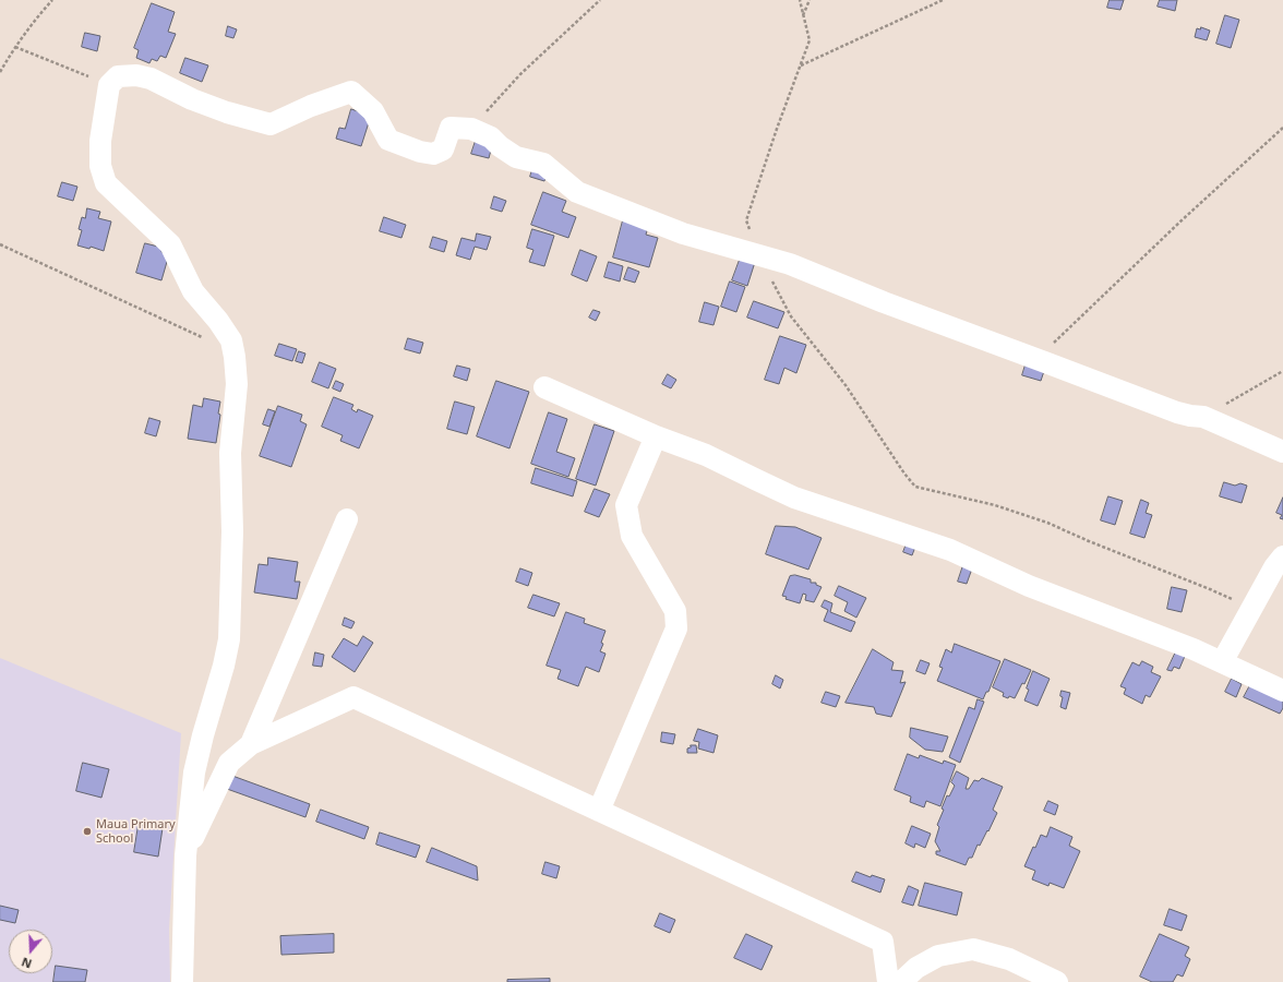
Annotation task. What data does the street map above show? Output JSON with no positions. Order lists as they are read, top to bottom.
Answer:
{
  "places": ["Maua Primary School"],
  "north": "bottom"
}
